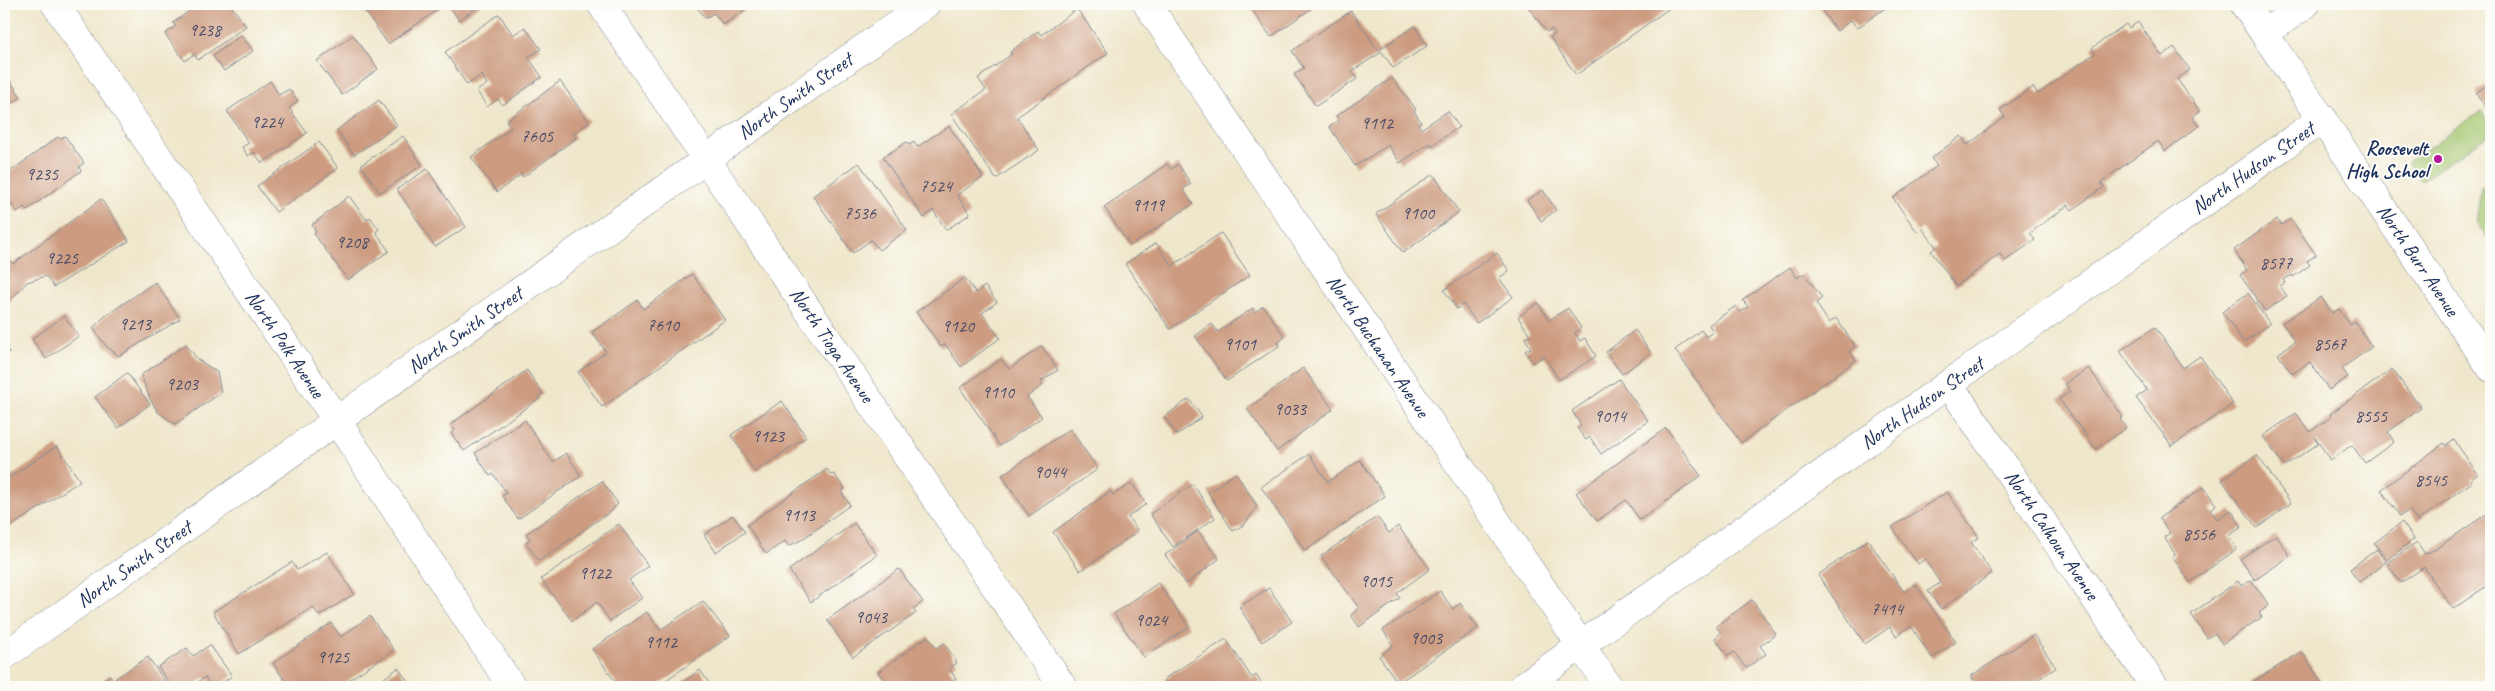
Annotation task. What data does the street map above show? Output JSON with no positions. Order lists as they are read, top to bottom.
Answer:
{
  "streets": {
    "street": [
      "North Smith Street",
      "North Hudson Street",
      "North Burr Avenue",
      "North Polk Avenue",
      "North Tioga Avenue",
      "North Buchanan Avenue",
      "North Calhoun Avenue"
    ]
  },
  "crossings": [
    ["North Smith Street", "North Polk Avenue"],
    ["North Smith Street", "North Tioga Avenue"],
    ["North Hudson Street", "North Burr Avenue"],
    ["North Hudson Street", "North Buchanan Avenue"],
    ["North Hudson Street", "North Calhoun Avenue"]
  ],
  "places": ["Roosevelt High School"],
  "house_numbers": [
    "9238",
    "9224",
    "9112",
    "7605",
    "9235",
    "7524",
    "9119",
    "7536",
    "9100",
    "9208",
    "9225",
    "8577",
    "9213",
    "7610",
    "9120",
    "9101",
    "8567",
    "9203",
    "9110",
    "9033",
    "9014",
    "8555",
    "9123",
    "9044",
    "8545",
    "9113",
    "8556",
    "9122",
    "9015",
    "7414",
    "9043",
    "9024",
    "9003",
    "9112",
    "9125"
  ]
}
